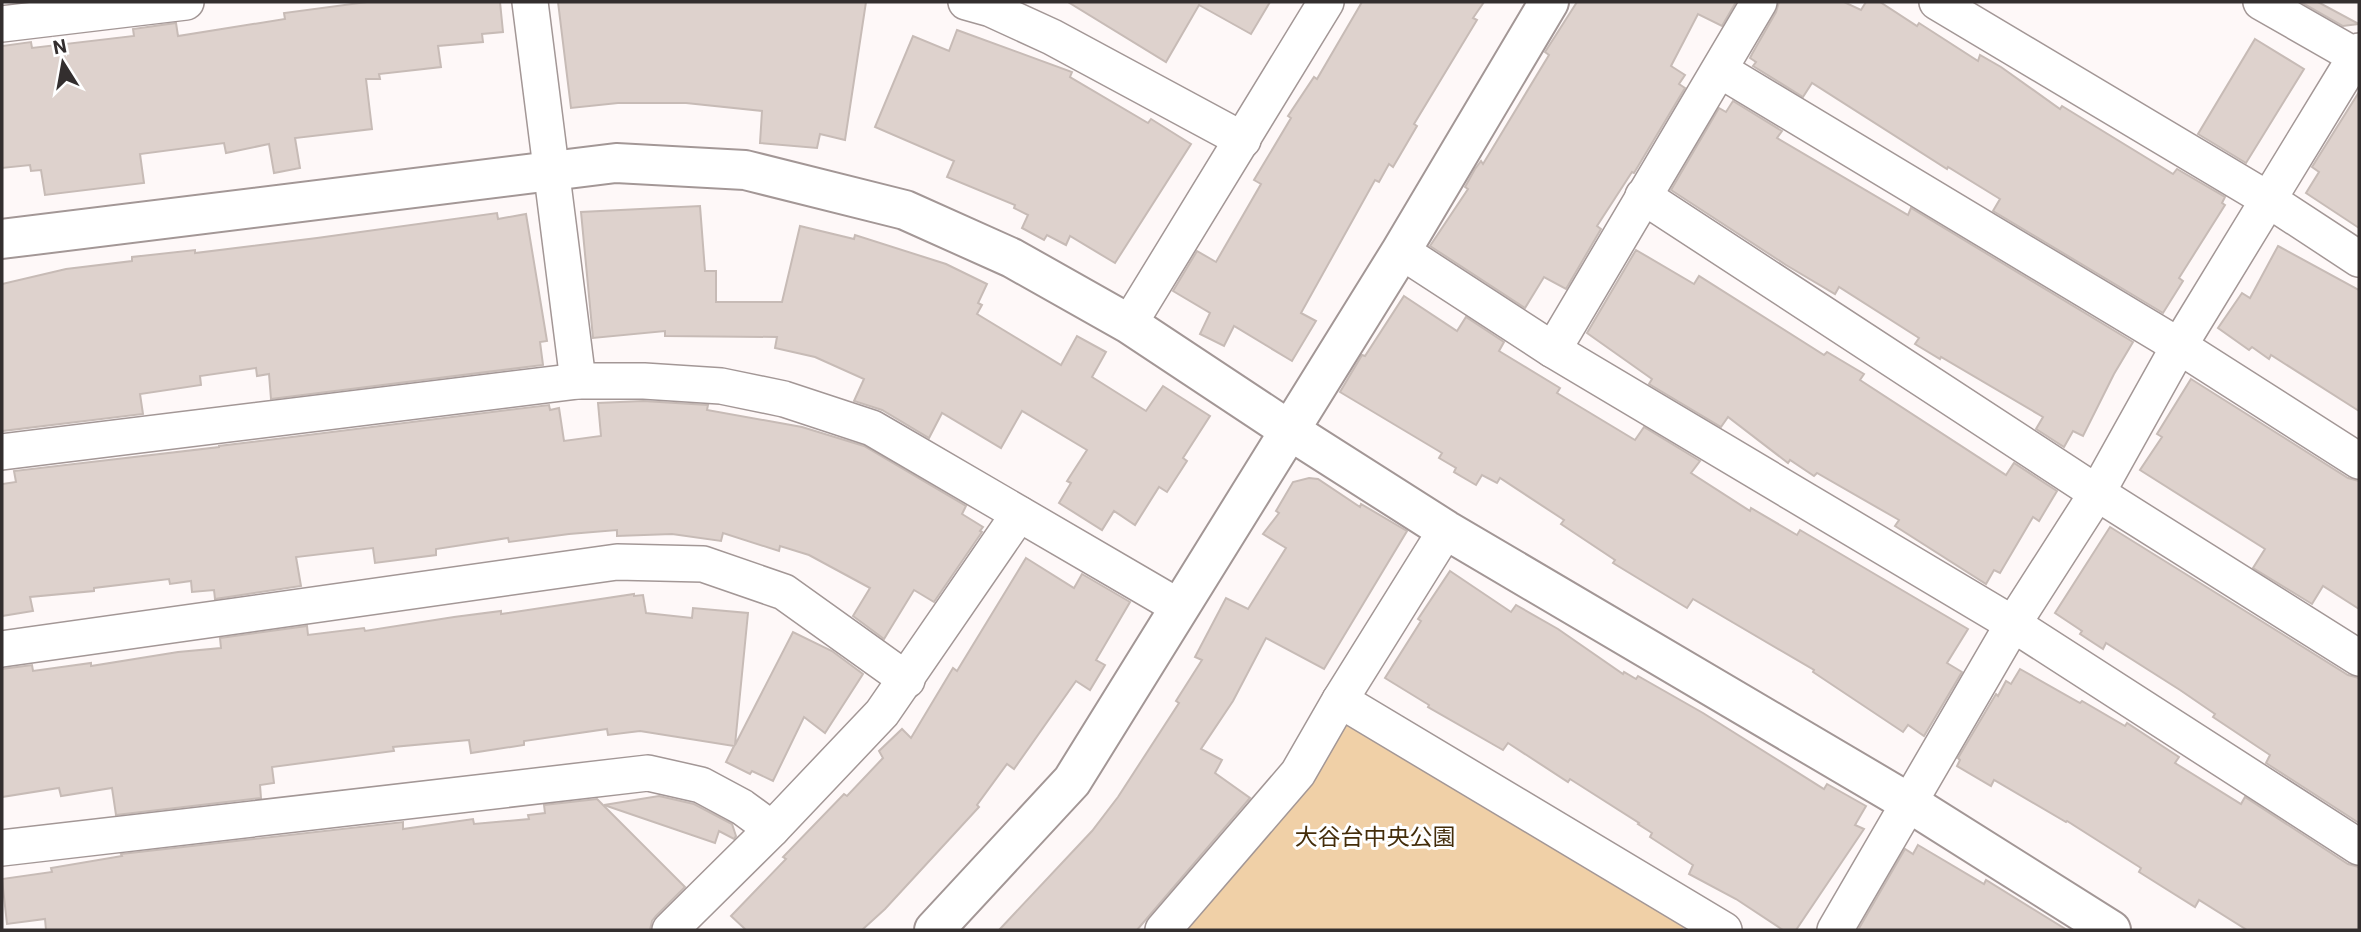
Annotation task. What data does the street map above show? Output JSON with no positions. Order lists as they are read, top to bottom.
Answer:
{
  "parks": ["大谷台中央公園"],
  "north": "top"
}
